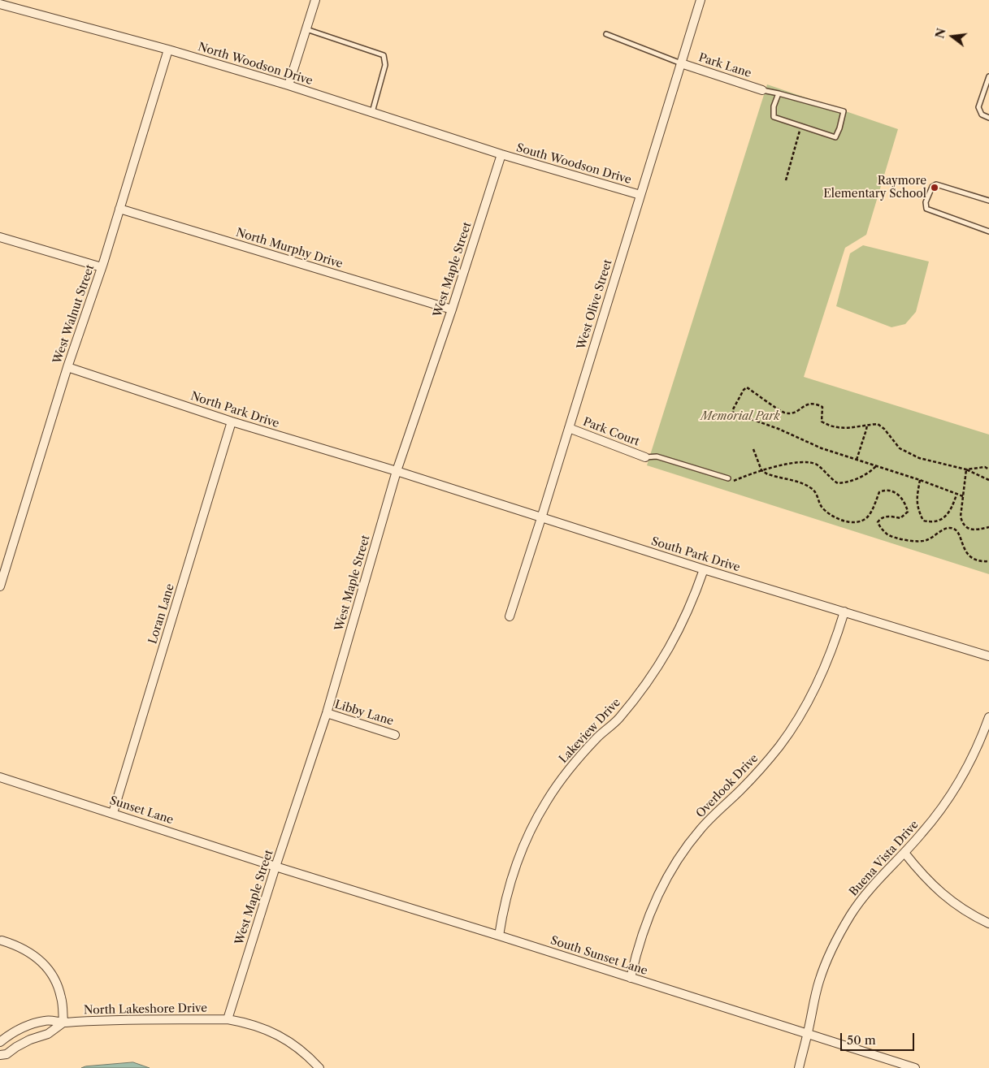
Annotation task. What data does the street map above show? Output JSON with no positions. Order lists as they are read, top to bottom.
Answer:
{
  "streets": {
    "street": [
      "North Woodson Drive",
      "Park Lane",
      "South Woodson Drive",
      "North Murphy Drive",
      "West Maple Street",
      "West Olive Street",
      "West Walnut Street",
      "North Park Drive",
      "Park Court",
      "South Park Drive",
      "Loran Lane",
      "Libby Lane",
      "Lakeview Drive",
      "Overlook Drive",
      "Sunset Lane",
      "Buena Vista Drive",
      "South Sunset Lane",
      "North Lakeshore Drive"
    ]
  },
  "crossings": [
    ["North Woodson Drive", "South Woodson Drive"],
    ["North Woodson Drive", "West Maple Street"],
    ["North Woodson Drive", "West Walnut Street"],
    ["Park Lane", "West Olive Street"],
    ["South Woodson Drive", "West Maple Street"],
    ["South Woodson Drive", "West Olive Street"],
    ["North Murphy Drive", "West Maple Street"],
    ["North Murphy Drive", "West Walnut Street"],
    ["West Maple Street", "North Park Drive"],
    ["West Maple Street", "South Park Drive"],
    ["West Maple Street", "Libby Lane"],
    ["West Maple Street", "Sunset Lane"],
    ["West Maple Street", "South Sunset Lane"],
    ["West Maple Street", "North Lakeshore Drive"],
    ["West Olive Street", "Park Court"],
    ["West Olive Street", "South Park Drive"],
    ["West Walnut Street", "North Park Drive"],
    ["North Park Drive", "South Park Drive"],
    ["North Park Drive", "Loran Lane"],
    ["South Park Drive", "Lakeview Drive"],
    ["South Park Drive", "Overlook Drive"],
    ["Loran Lane", "Sunset Lane"],
    ["Lakeview Drive", "South Sunset Lane"],
    ["Overlook Drive", "South Sunset Lane"],
    ["Sunset Lane", "South Sunset Lane"],
    ["Buena Vista Drive", "South Sunset Lane"]
  ],
  "parks": ["Memorial Park"],
  "places": ["Raymore Elementary School"],
  "scale_bar": "50 m",
  "north": "left"
}
